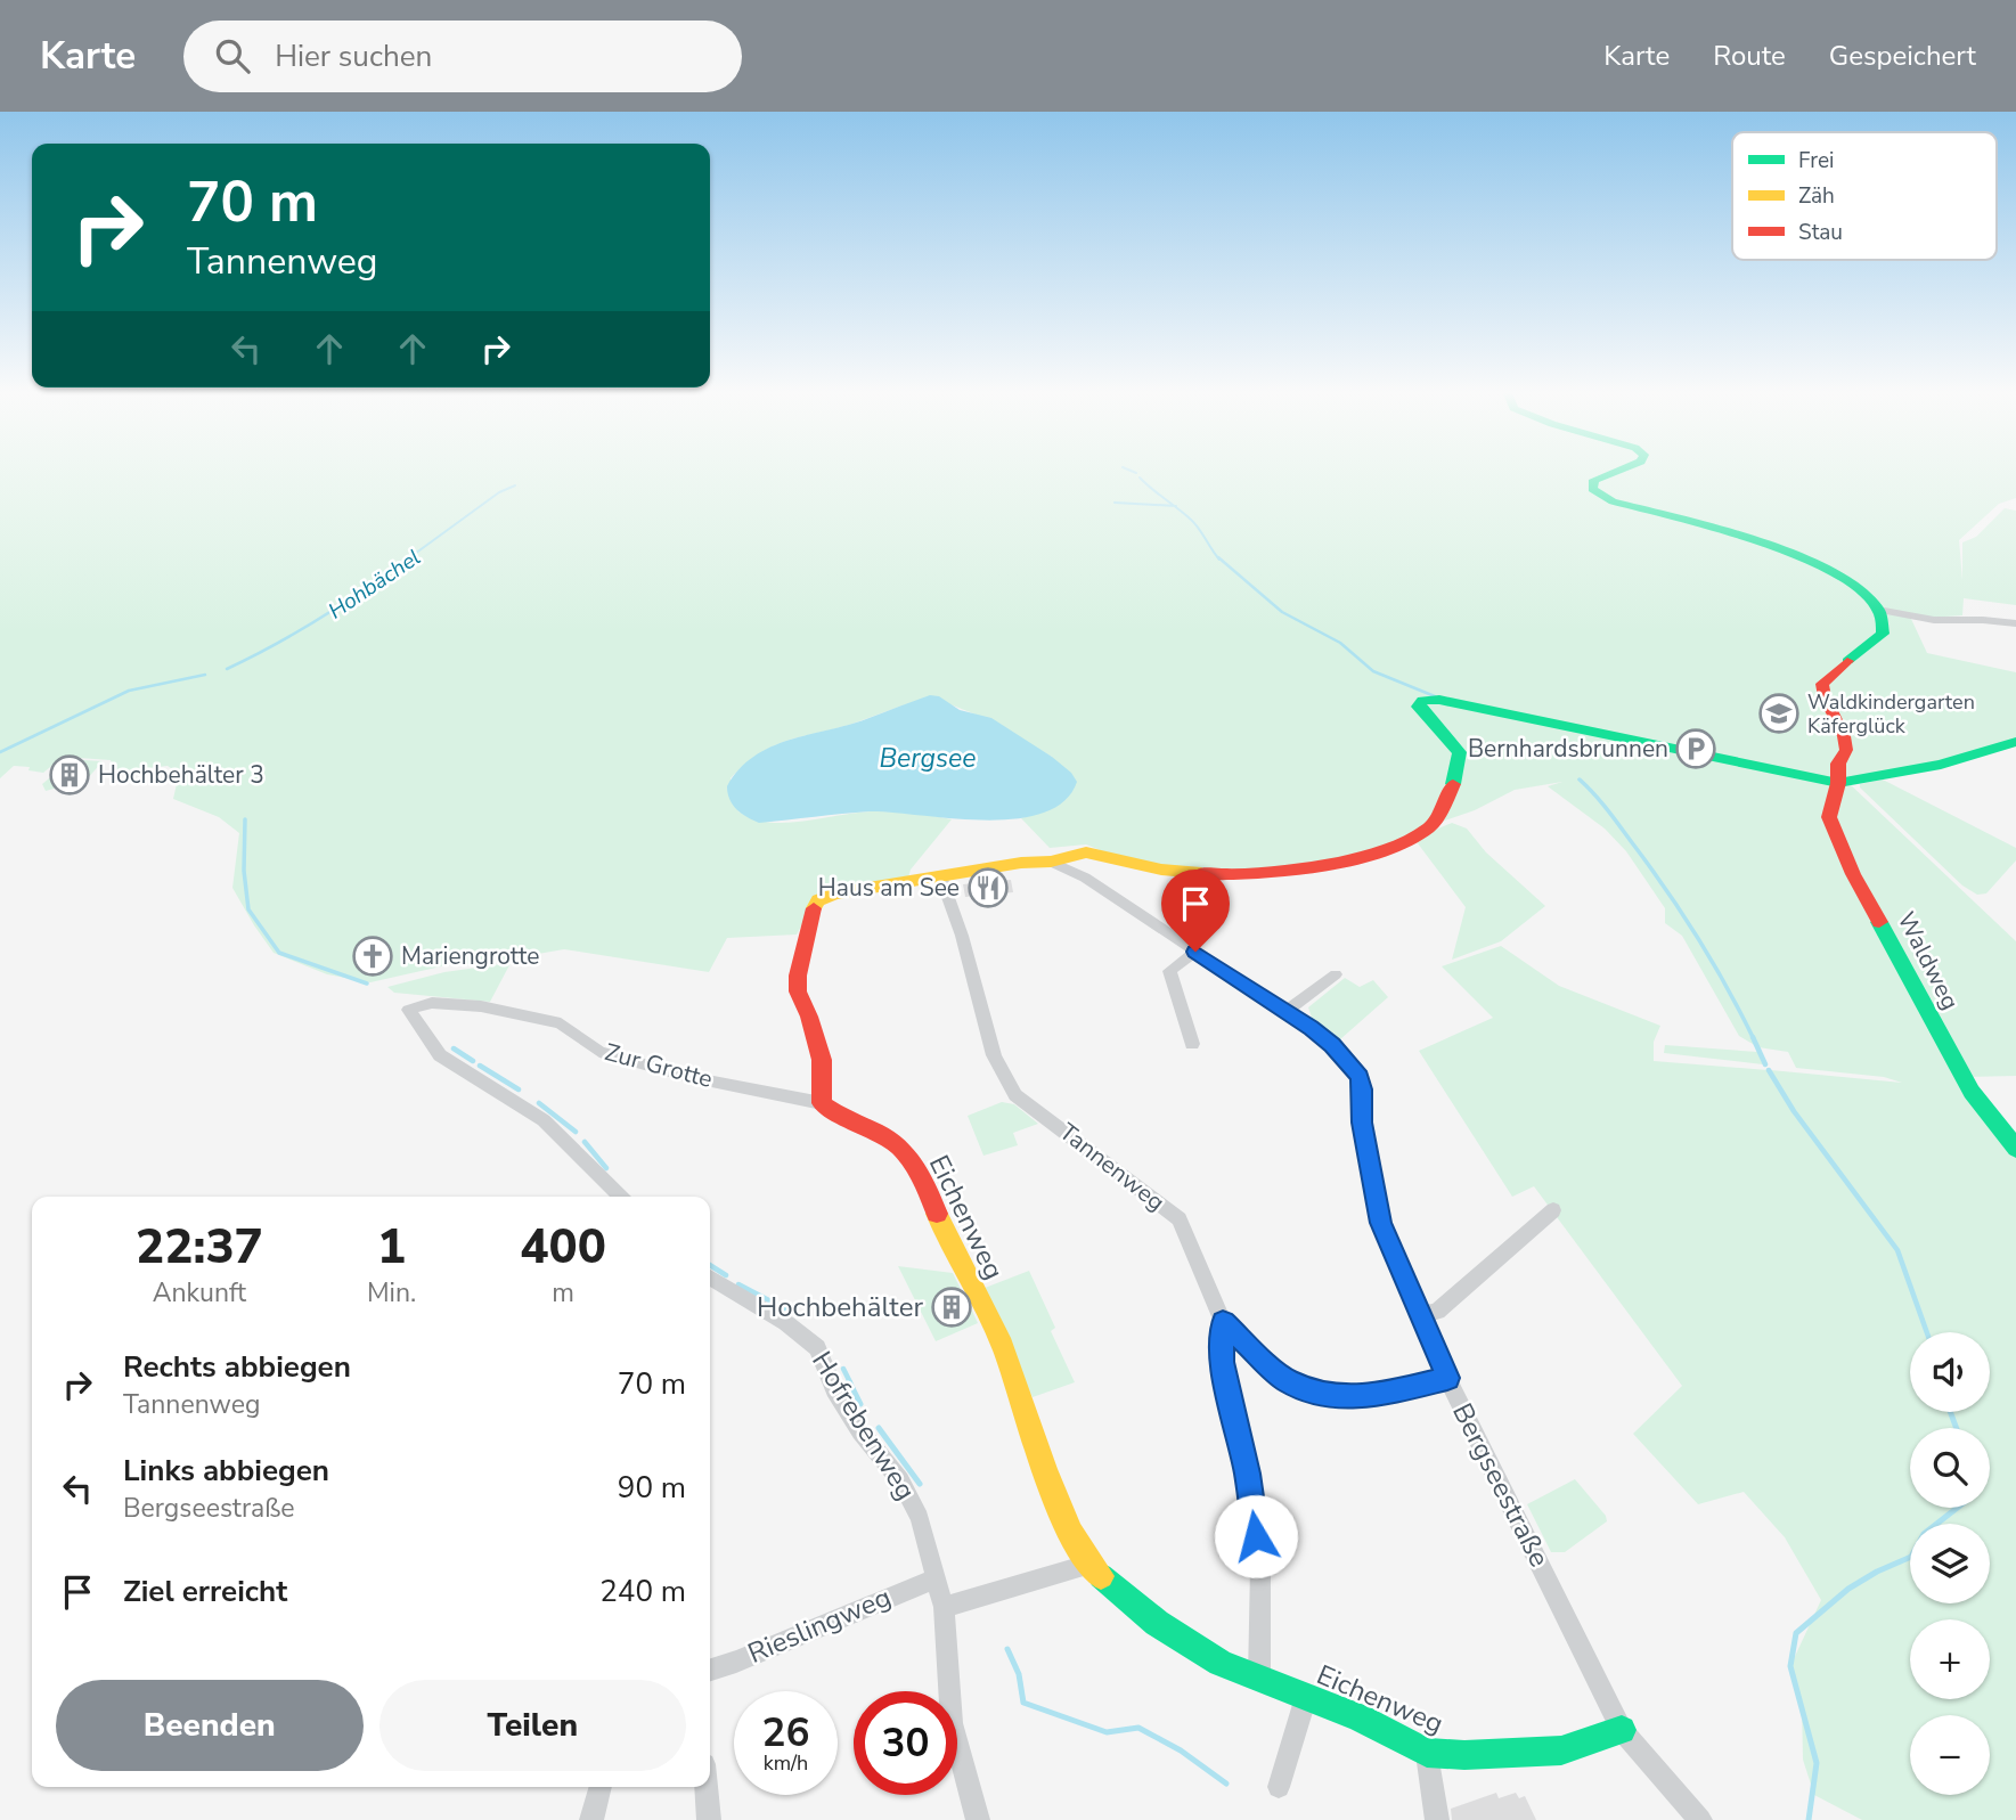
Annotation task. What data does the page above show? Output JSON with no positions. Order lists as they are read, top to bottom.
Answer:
{
  "streets": {
    "street": [
      "Waldweg",
      "Zur Grotte",
      "Tannenweg",
      "Eichenweg",
      "Hofrebenweg",
      "Bergseestraße",
      "Rieslingweg"
    ]
  },
  "crossings": [
    ["Zur Grotte", "Eichenweg"],
    ["Tannenweg", "Bergseestraße"],
    ["Eichenweg", "Bergseestraße"],
    ["Hofrebenweg", "Rieslingweg"]
  ],
  "water": ["Hohbächel", "Bergsee"],
  "places": {
    "school or university": ["Waldkindergarten Käferglück"],
    "parking": ["Bernhardsbrunnen"],
    "building": ["Hochbehälter 3", "Hochbehälter"],
    "restaurant": ["Haus am See"],
    "church": ["Mariengrotte"]
  },
  "legend": ["Frei", "Zäh", "Stau"],
  "page": {
    "header": "Karte",
    "search": "Hier suchen",
    "nav": ["Karte", "Route", "Gespeichert"],
    "turn": ["70 m", "Tannenweg"],
    "eta": [
      "22:37",
      "Ankunft",
      "1",
      "Min.",
      "400",
      "m"
    ],
    "map_buttons": ["+", "−"],
    "list": [
      {
        "name": "Rechts abbiegen",
        "note": "Tannenweg",
        "value": "70 m"
      },
      {
        "name": "Links abbiegen",
        "note": "Bergseestraße",
        "value": "90 m"
      },
      {
        "name": "Ziel erreicht",
        "value": "240 m"
      }
    ],
    "buttons": ["Beenden", "Teilen"],
    "speed": "26 km/h",
    "limit": "30"
  }
}
